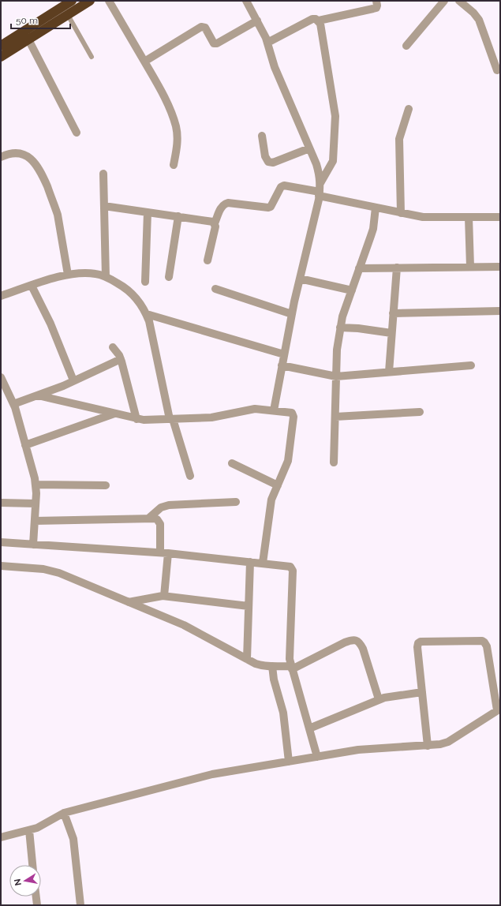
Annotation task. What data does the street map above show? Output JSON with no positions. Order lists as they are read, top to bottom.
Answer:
{
  "scale_bar": "50 m",
  "north": "left"
}
